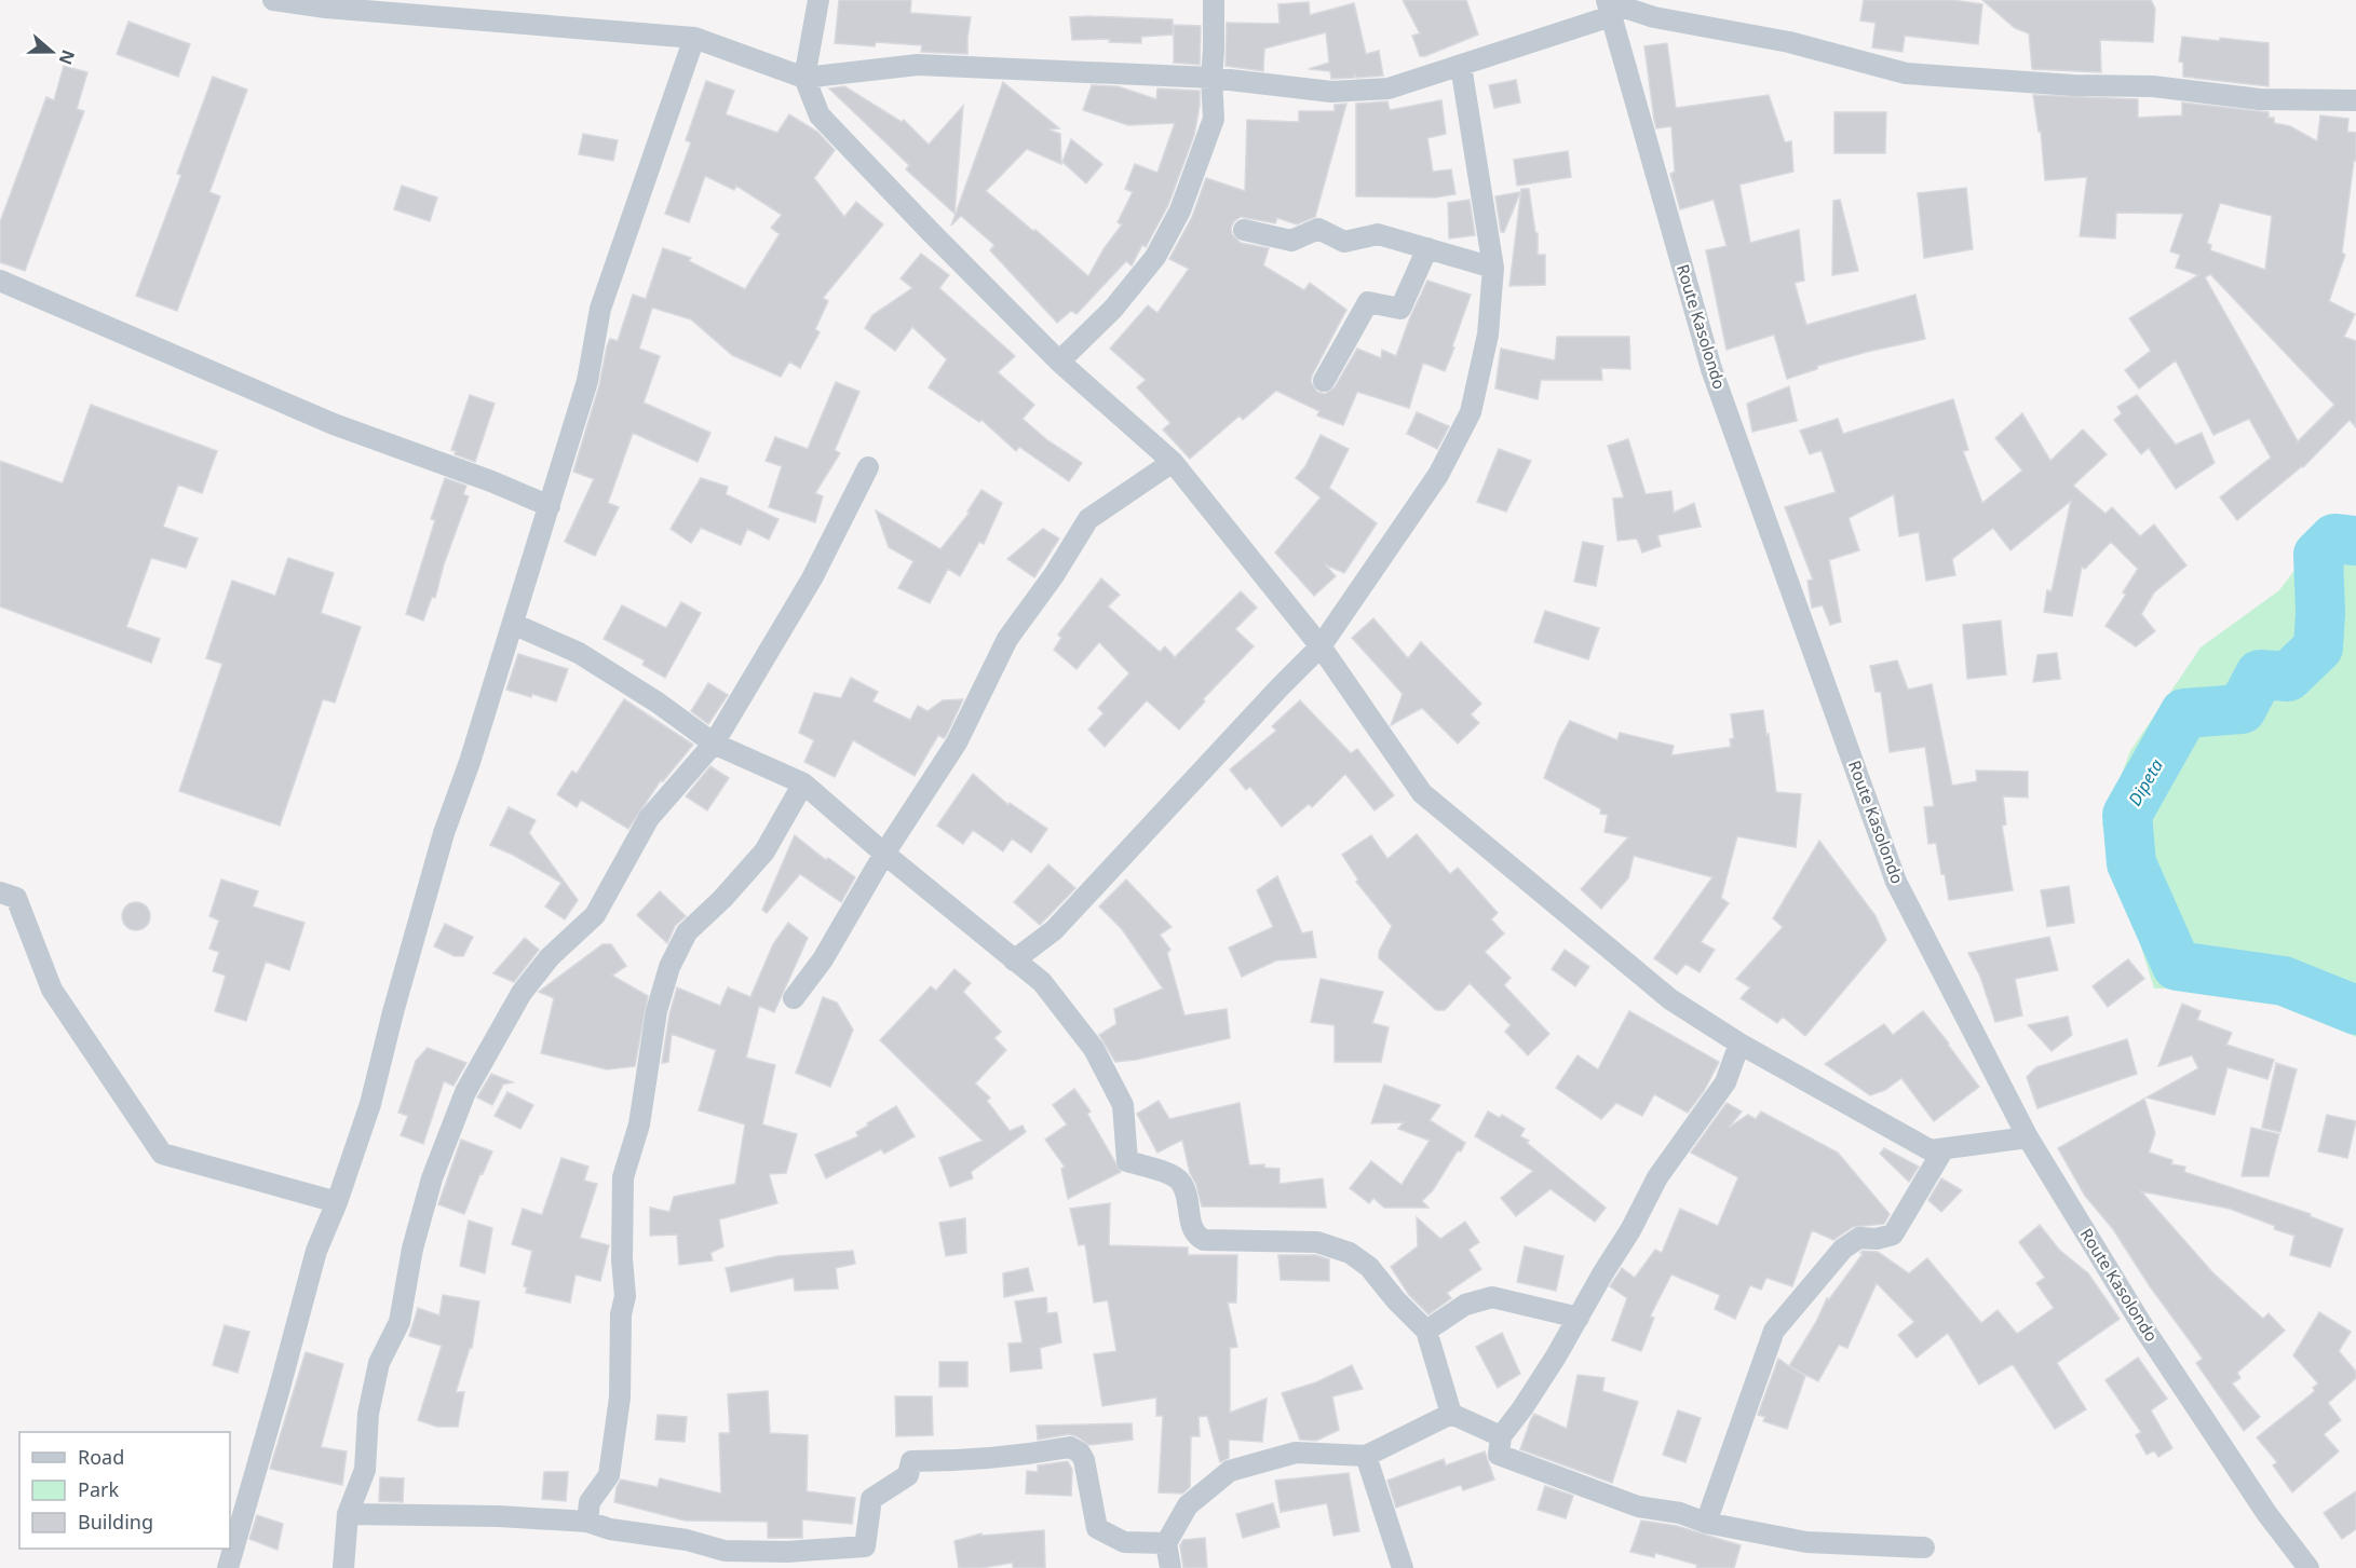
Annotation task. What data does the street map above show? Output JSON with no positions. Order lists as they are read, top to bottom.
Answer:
{
  "streets": {
    "street": ["Route Kasolondo"]
  },
  "water": ["Dipeta"],
  "legend": ["Road", "Park", "Building"],
  "north": "right"
}
